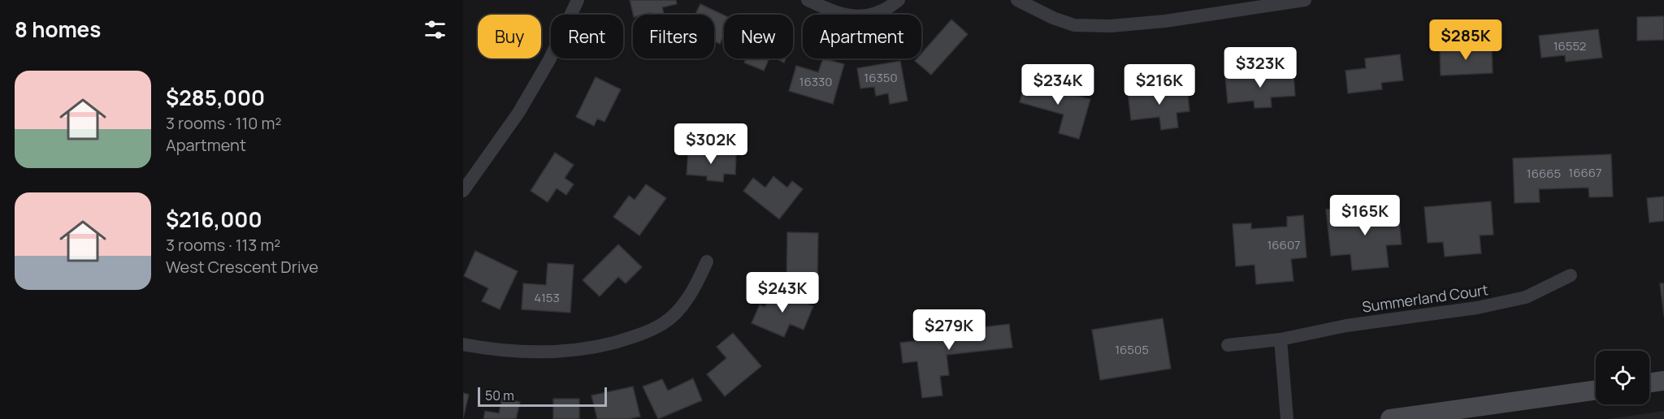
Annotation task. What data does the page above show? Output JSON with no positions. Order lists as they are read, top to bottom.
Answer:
{
  "streets": {
    "street": ["Summerland Court"]
  },
  "house_numbers": [
    "16552",
    "16350",
    "16330",
    "16667",
    "16665",
    "16607",
    "4153",
    "16505"
  ],
  "scale_bar": "50 m",
  "page": {
    "heading": "8 homes",
    "chip": [
      "Buy",
      "Rent",
      "Filters",
      "New",
      "Apartment"
    ],
    "price": [
      "$285K",
      "$323K",
      "$234K",
      "$216K",
      "$302K",
      "$165K",
      "$243K",
      "$279K"
    ],
    "list": [
      {
        "name": "$285,000",
        "note": "3 rooms · 110 m² · Apartment"
      },
      {
        "name": "$216,000",
        "note": "3 rooms · 113 m² · West Crescent Drive"
      }
    ],
    "scale": "50 m"
  }
}
